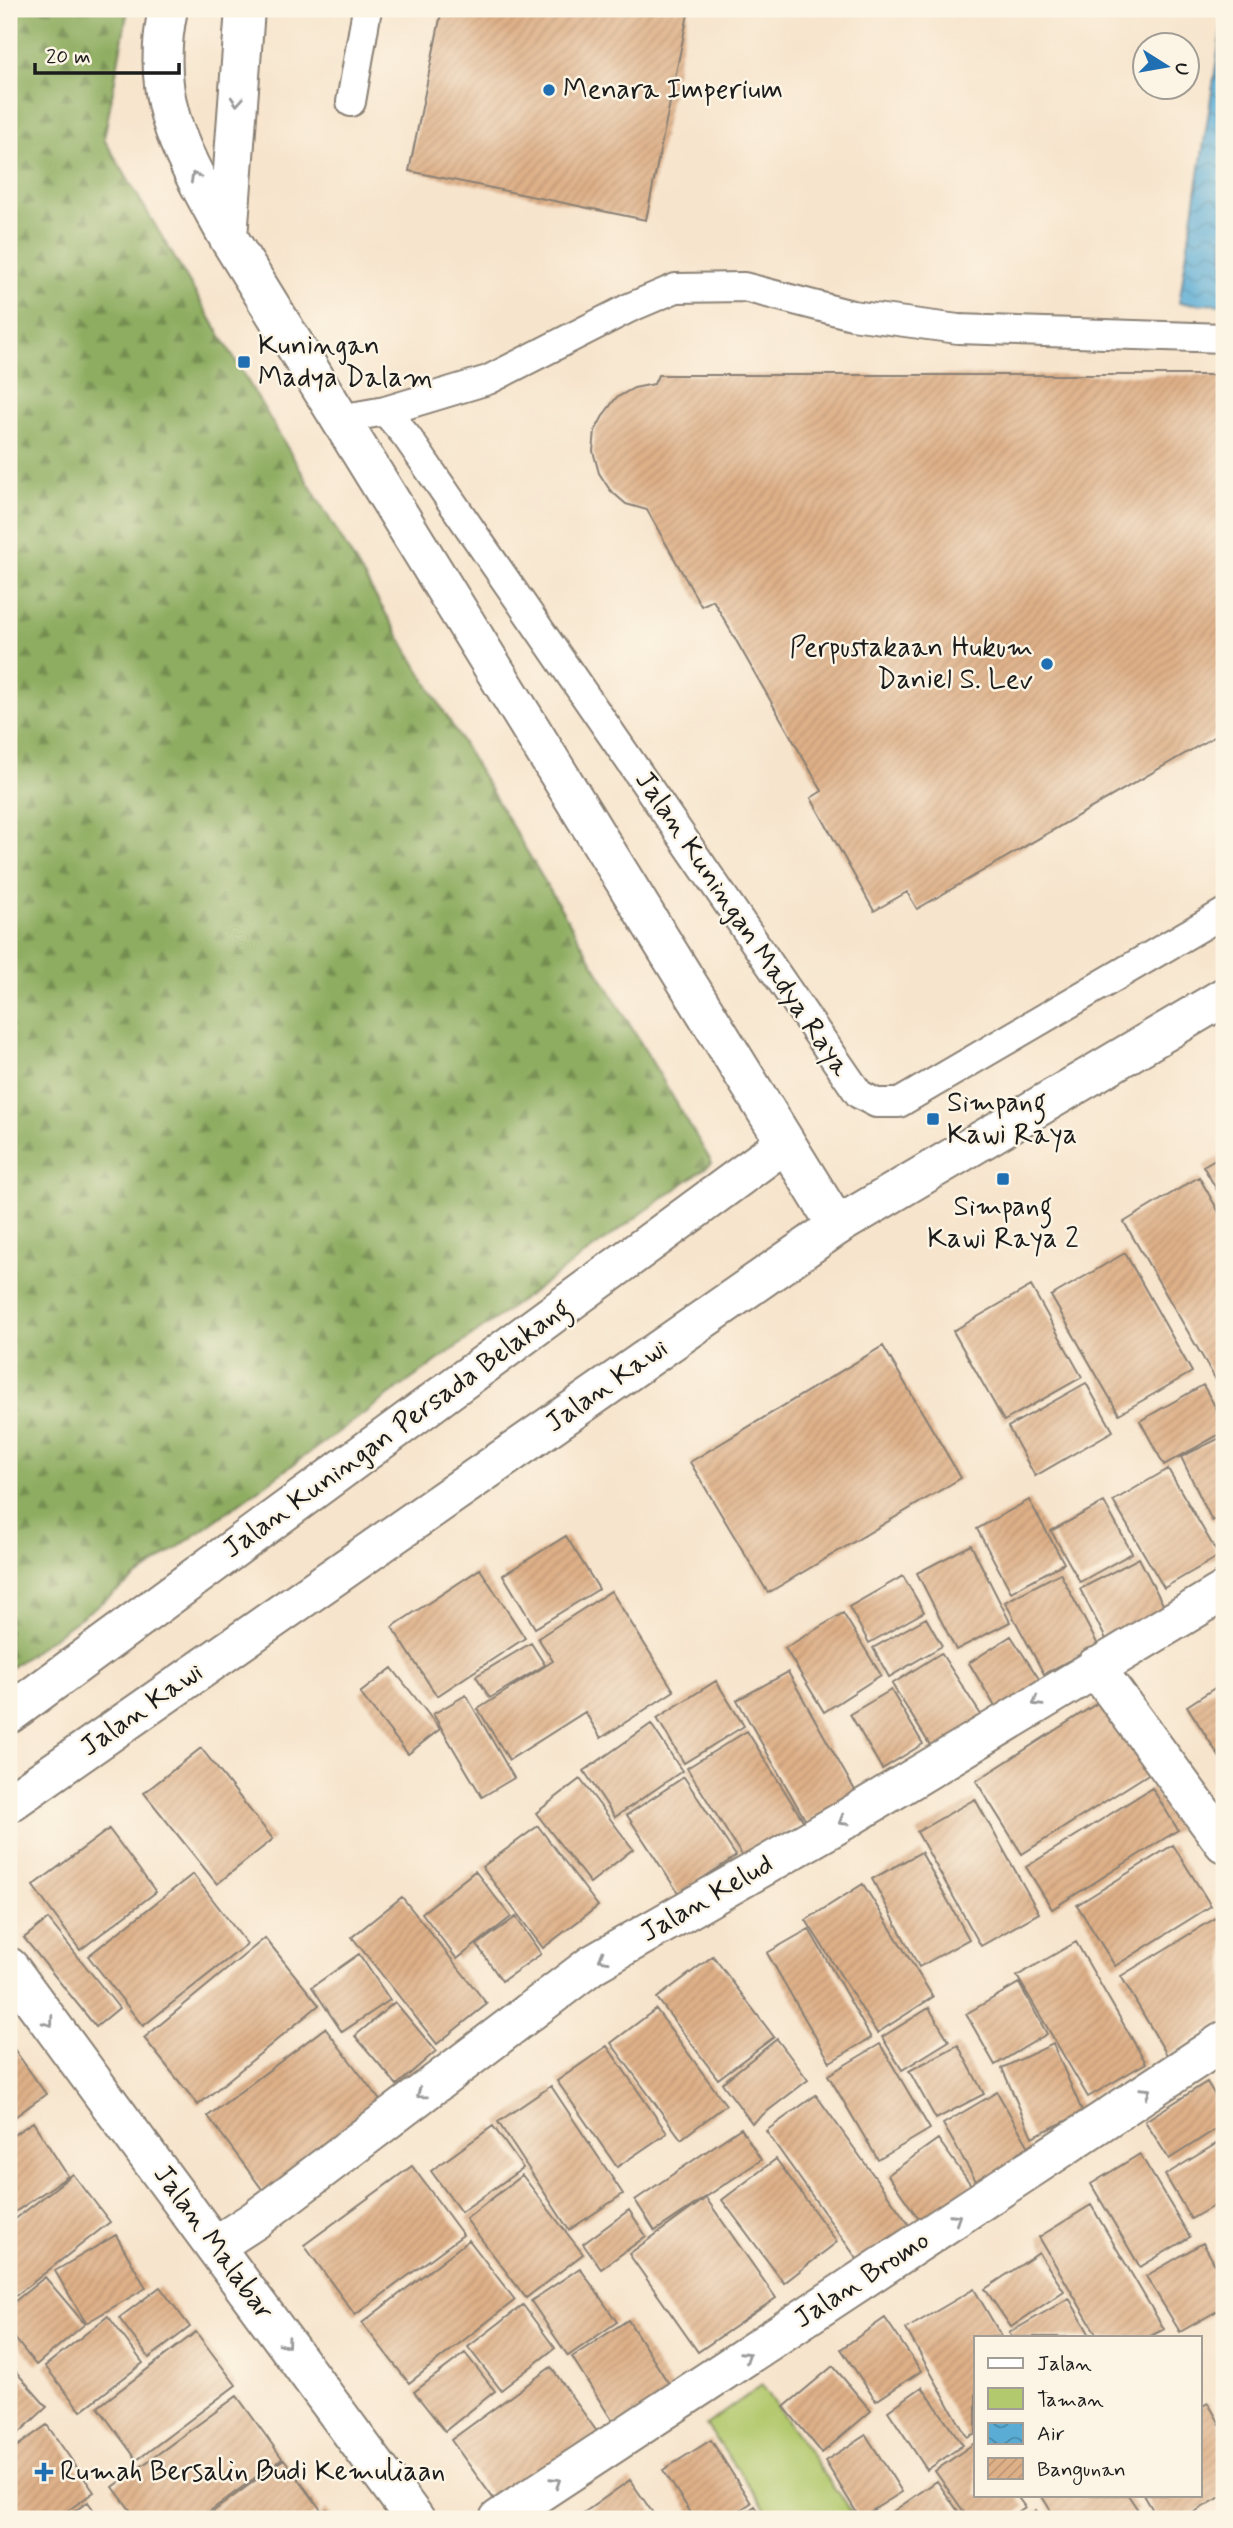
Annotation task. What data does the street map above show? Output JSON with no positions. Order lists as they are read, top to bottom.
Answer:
{
  "streets": {
    "street": [
      "Jalan Kawi",
      "Jalan Kuningan Persada Belakang",
      "Jalan Kelud",
      "Jalan Malabar",
      "Jalan Bromo"
    ],
    "lane": ["Jalan Kuningan Madya Raya"]
  },
  "crossings": [
    ["Jalan Kelud", "Jalan Malabar"]
  ],
  "one_way": ["Jalan Kelud", "Jalan Malabar", "Jalan Bromo"],
  "places": {
    "other": ["Menara Imperium", "Perpustakaan Hukum Daniel S. Lev"],
    "transit": ["Kuningan Madya Dalam", "Simpang Kawi Raya", "Simpang Kawi Raya 2"],
    "health": ["Rumah Bersalin Budi Kemuliaan"]
  },
  "legend": [
    "Jalan",
    "Taman",
    "Air",
    "Bangunan"
  ],
  "scale_bar": "20 m",
  "north": "right"
}
